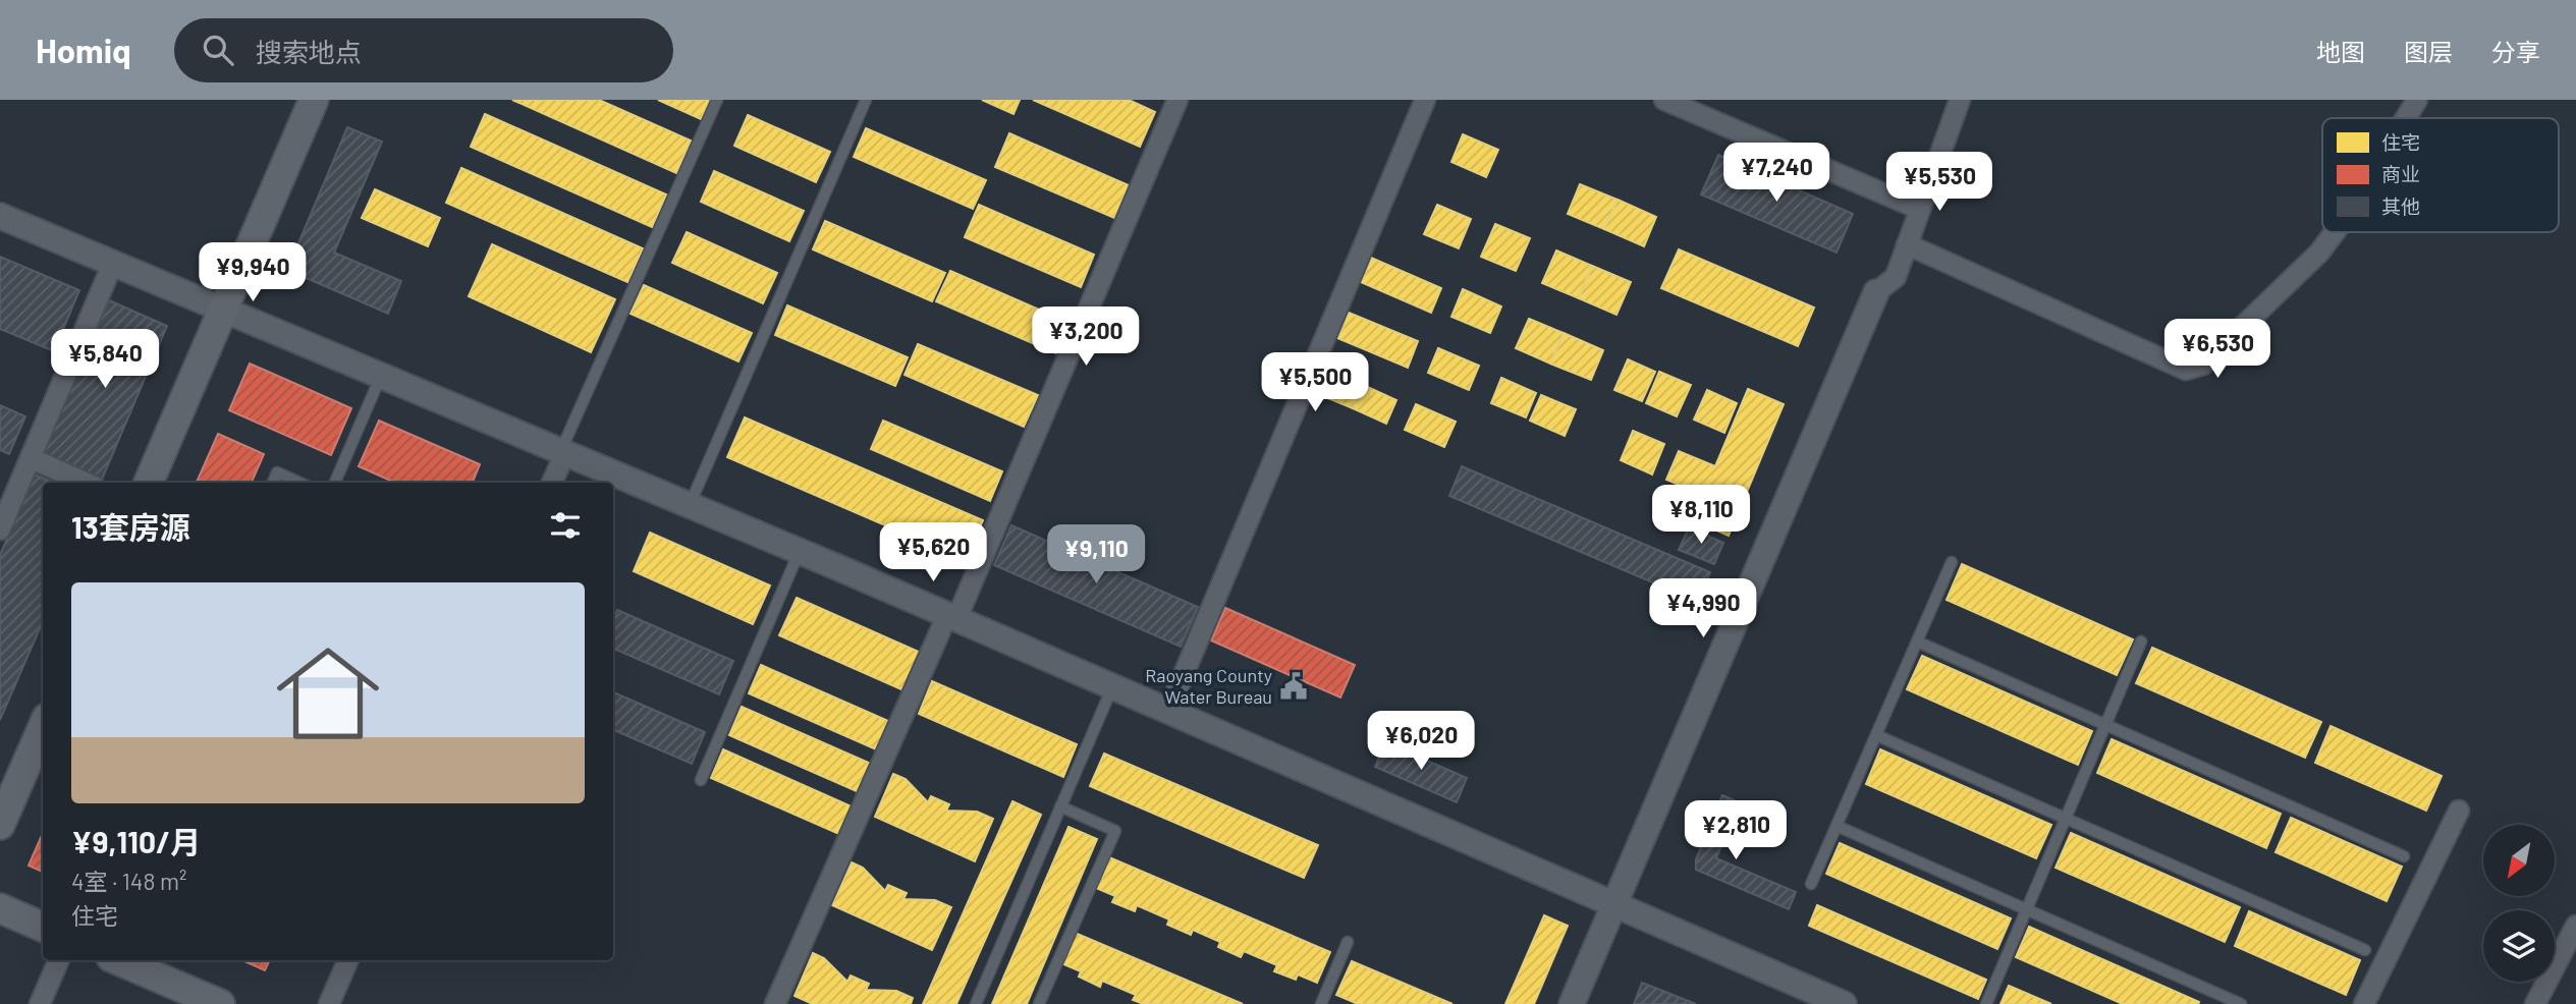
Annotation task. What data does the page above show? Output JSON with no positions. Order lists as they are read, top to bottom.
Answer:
{
  "places": {
    "public building": ["Raoyang County Water Bureau"]
  },
  "legend": ["住宅", "商业", "其他"],
  "north": "bottom left",
  "page": {
    "header": "Homiq",
    "search": "搜索地点",
    "nav": ["地图", "图层", "分享"],
    "price": [
      "¥7,240",
      "¥5,530",
      "¥9,940",
      "¥3,200",
      "¥6,530",
      "¥5,840",
      "¥5,500",
      "¥8,110",
      "¥5,620",
      "¥9,110",
      "¥4,990",
      "¥6,020",
      "¥2,810"
    ],
    "heading": "13套房源",
    "list": [
      {
        "name": "¥9,110/月",
        "note": "4室 · 148 m² · 住宅"
      }
    ]
  }
}
